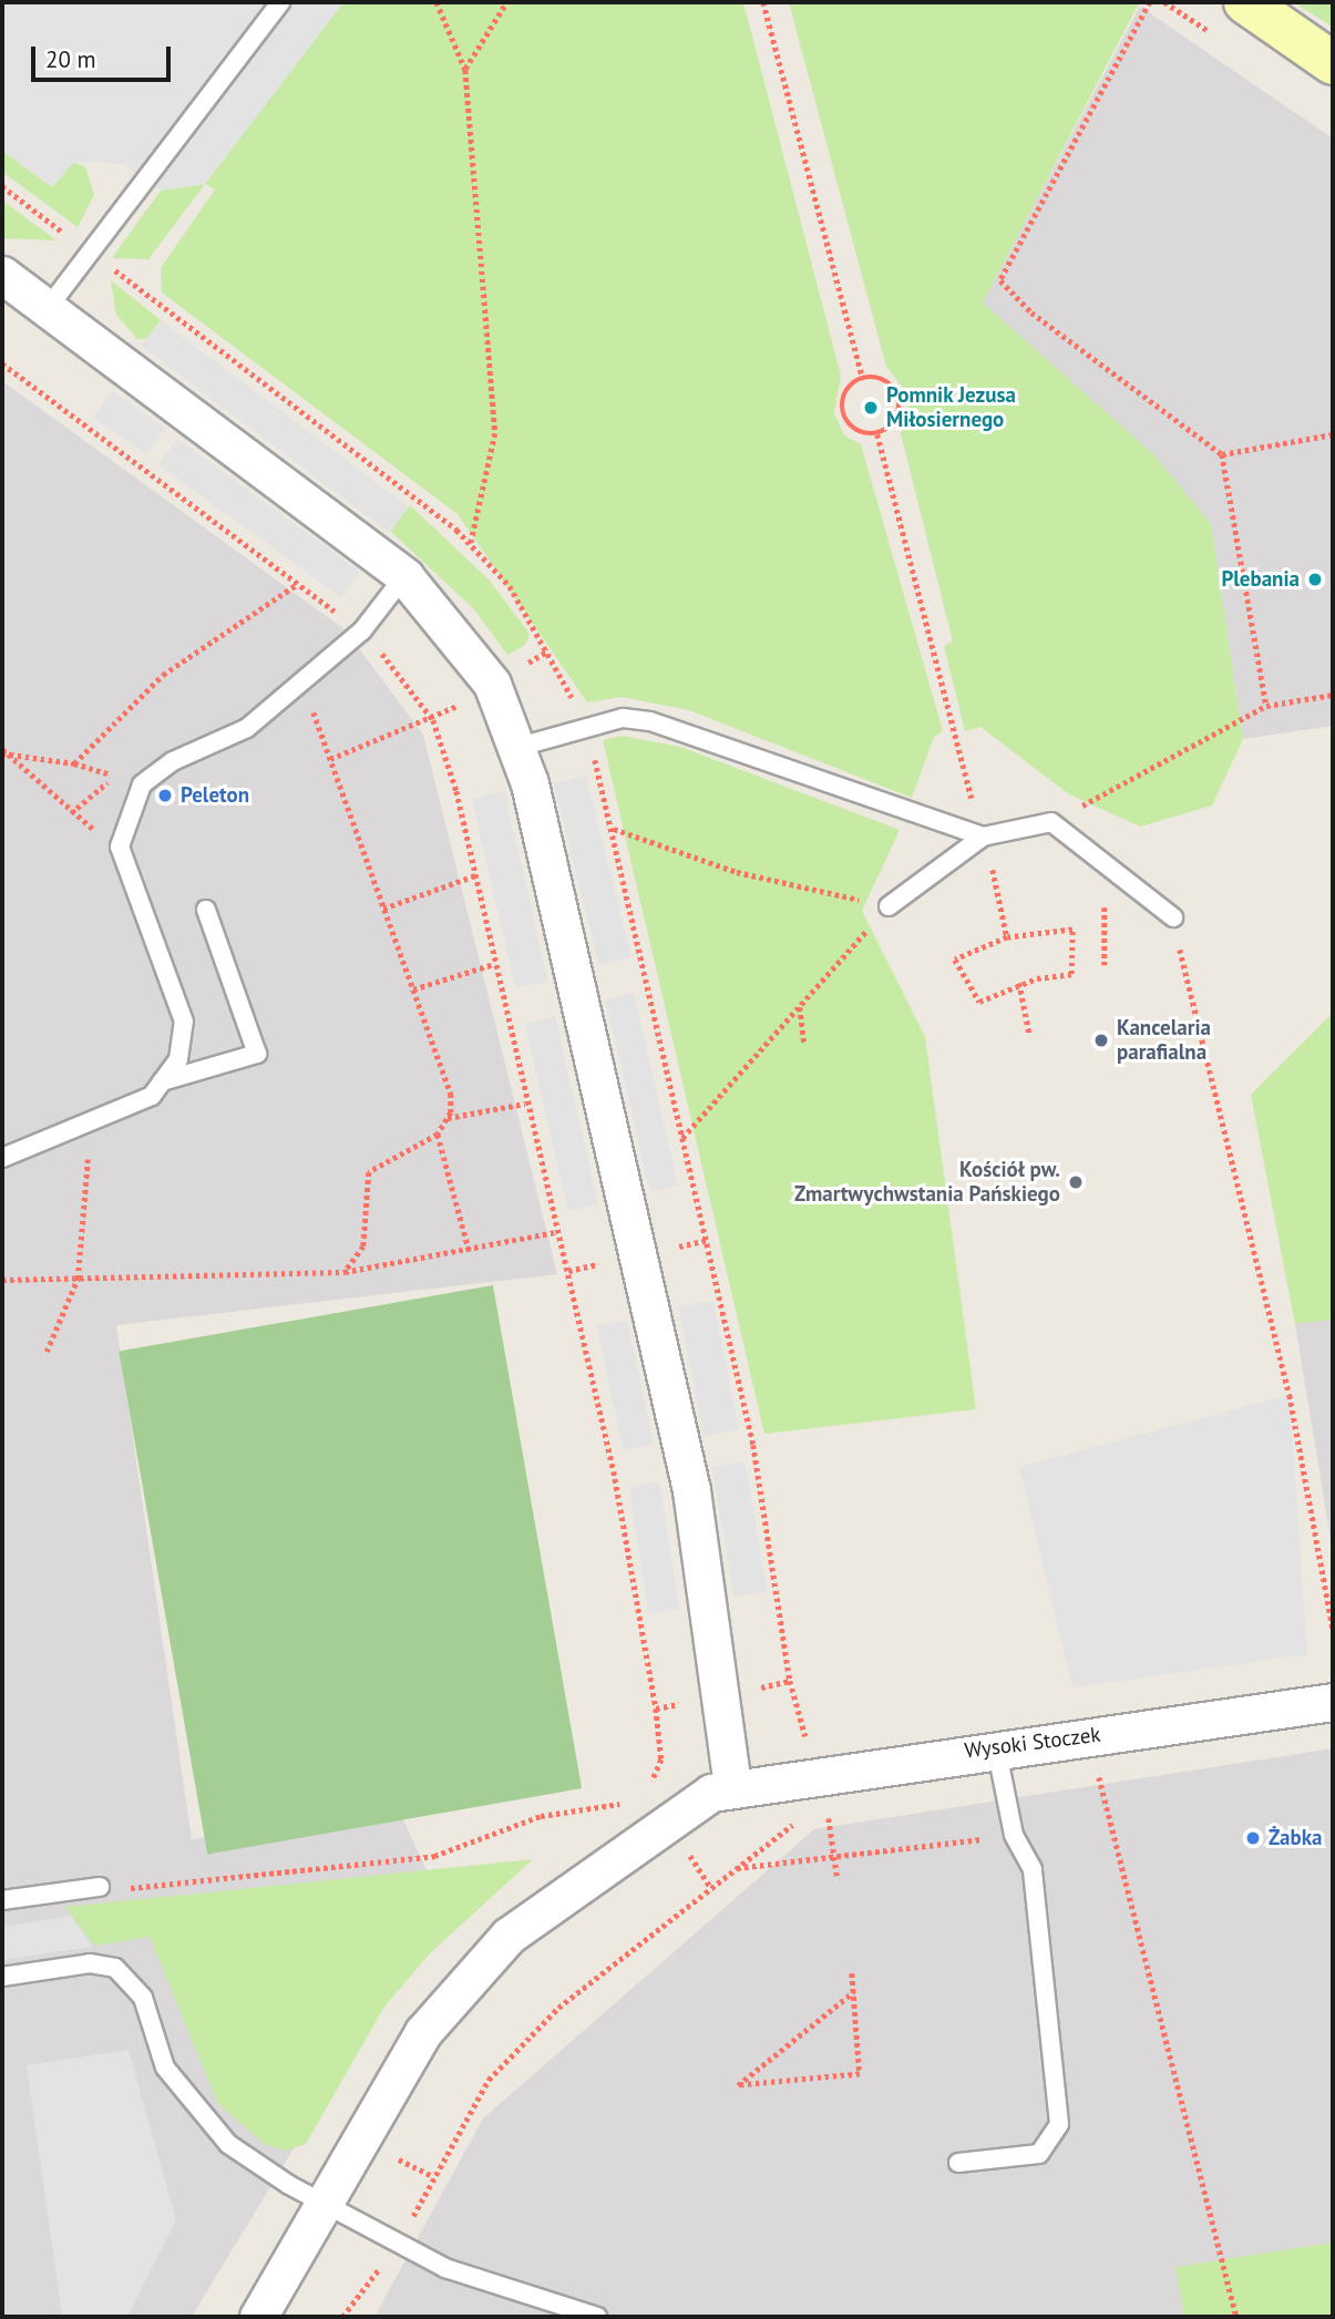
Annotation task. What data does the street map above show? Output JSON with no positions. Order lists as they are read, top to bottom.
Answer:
{
  "streets": {
    "street": ["Wysoki Stoczek"]
  },
  "places": [
    "Pomnik Jezusa Miłosiernego",
    "Plebania",
    "Peleton",
    "Kancelaria parafialna",
    "Kościół pw. Zmartwychwstania Pańskiego",
    "Żabka"
  ],
  "scale_bar": "20 m"
}
